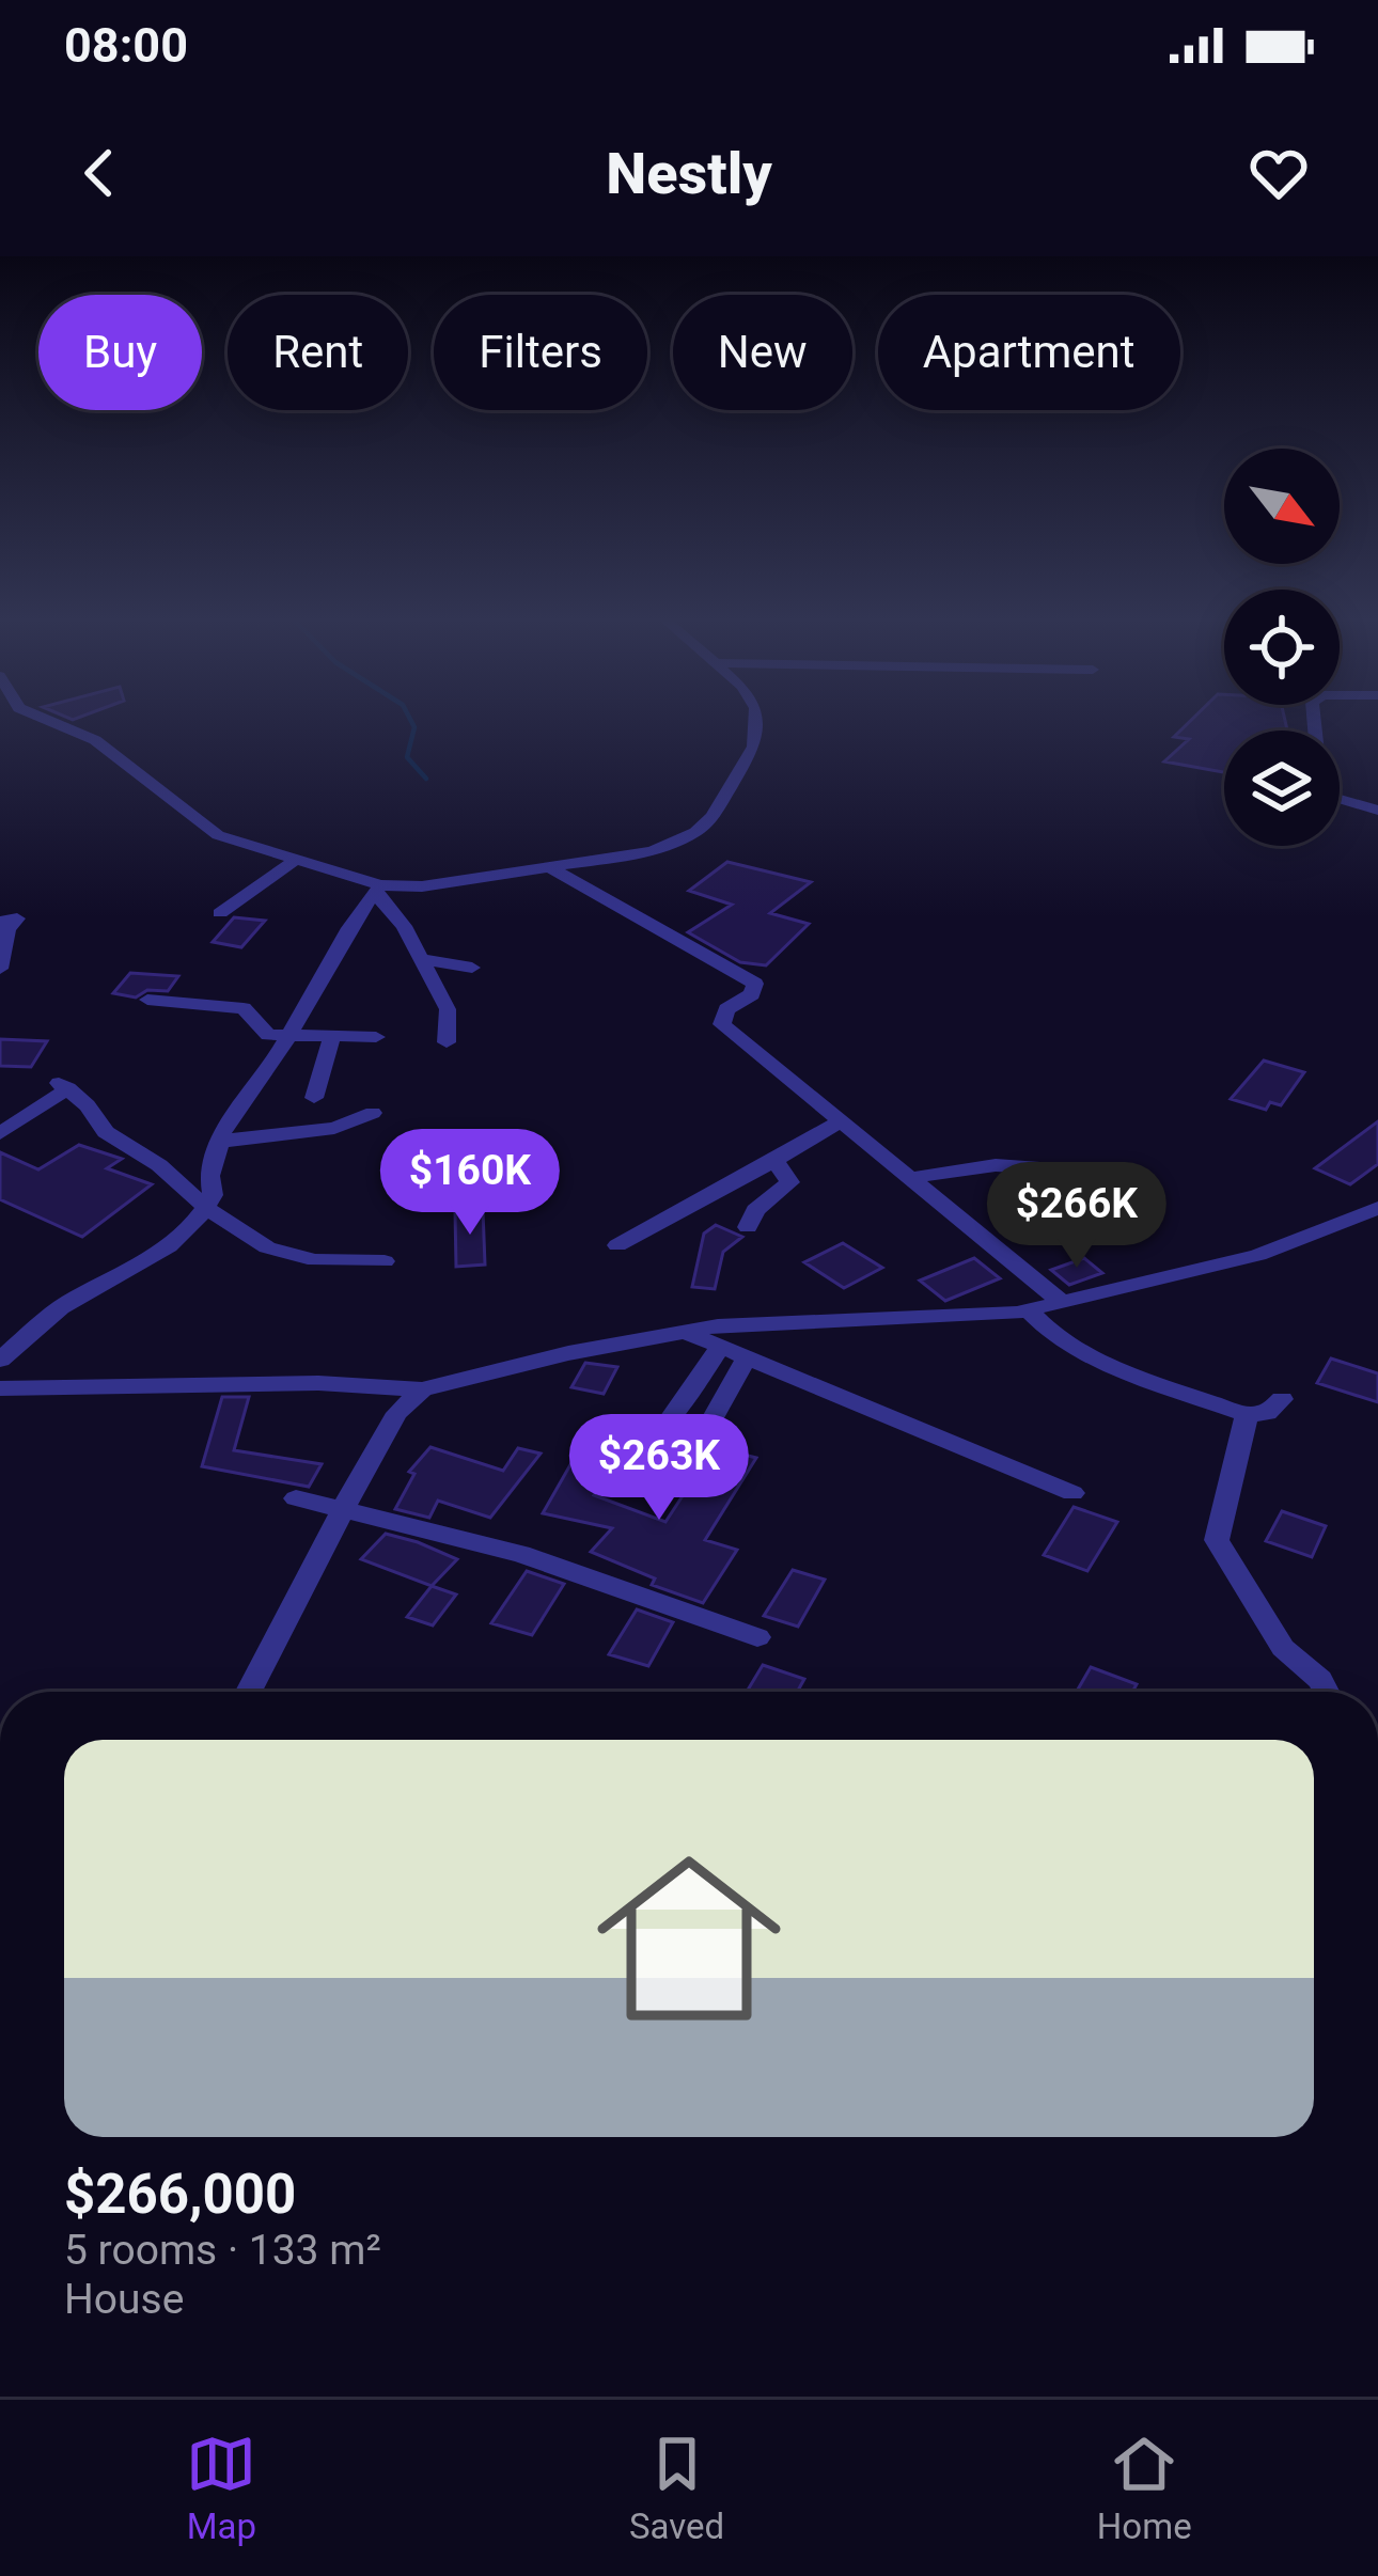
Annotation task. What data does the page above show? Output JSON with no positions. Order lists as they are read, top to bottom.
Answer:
{
  "north": "bottom right",
  "page": {
    "status": "08:00",
    "header": "Nestly",
    "chip": [
      "Buy",
      "Rent",
      "Filters",
      "New",
      "Apartment"
    ],
    "price": ["$160K", "$266K", "$263K"],
    "list": [
      {
        "name": "$266,000",
        "note": "5 rooms · 133 m² · House"
      }
    ],
    "tabs": ["Map", "Saved", "Home"]
  }
}
